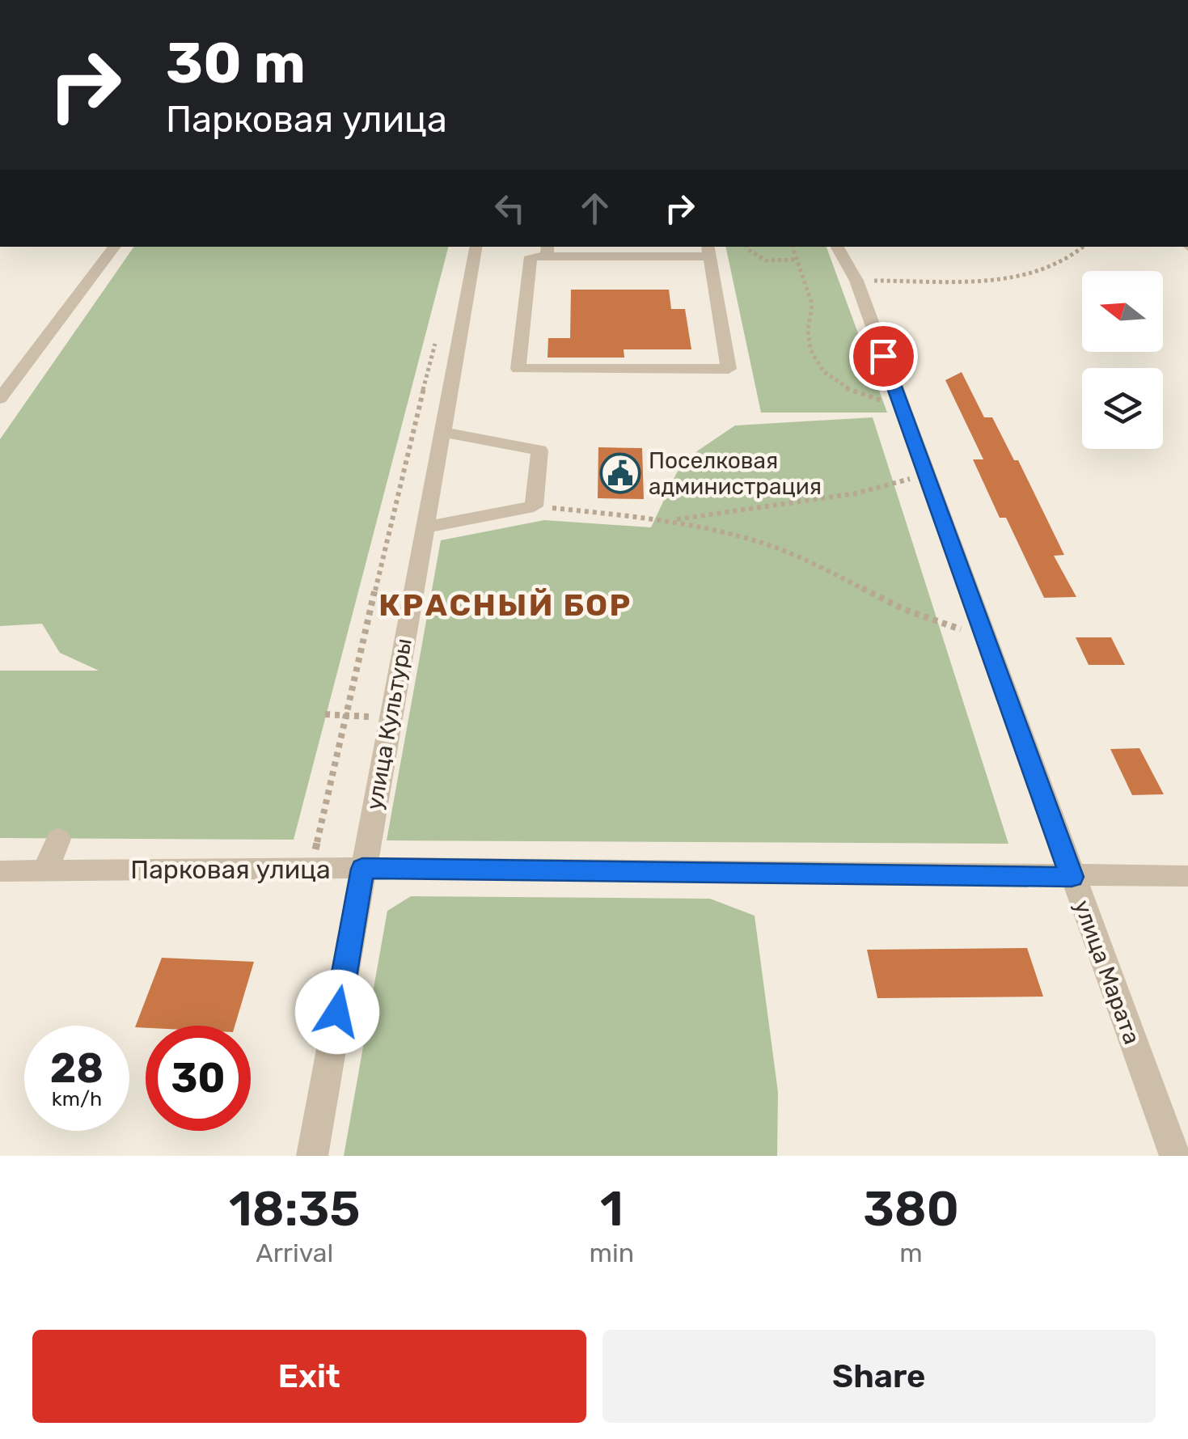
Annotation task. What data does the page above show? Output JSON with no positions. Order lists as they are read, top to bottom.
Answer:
{
  "streets": {
    "street": ["улица Культуры", "Парковая улица", "улица Марата"]
  },
  "crossings": [
    ["улица Культуры", "Парковая улица"],
    ["Парковая улица", "улица Марата"]
  ],
  "districts": ["КРАСНЫЙ БОР"],
  "places": {
    "public building": ["Поселковая администрация"]
  },
  "north": "left",
  "page": {
    "turn": ["30 m", "Парковая улица"],
    "speed": "28 km/h",
    "limit": "30",
    "eta": [
      "18:35",
      "Arrival",
      "1",
      "min",
      "380",
      "m"
    ],
    "buttons": ["Exit", "Share"]
  }
}
